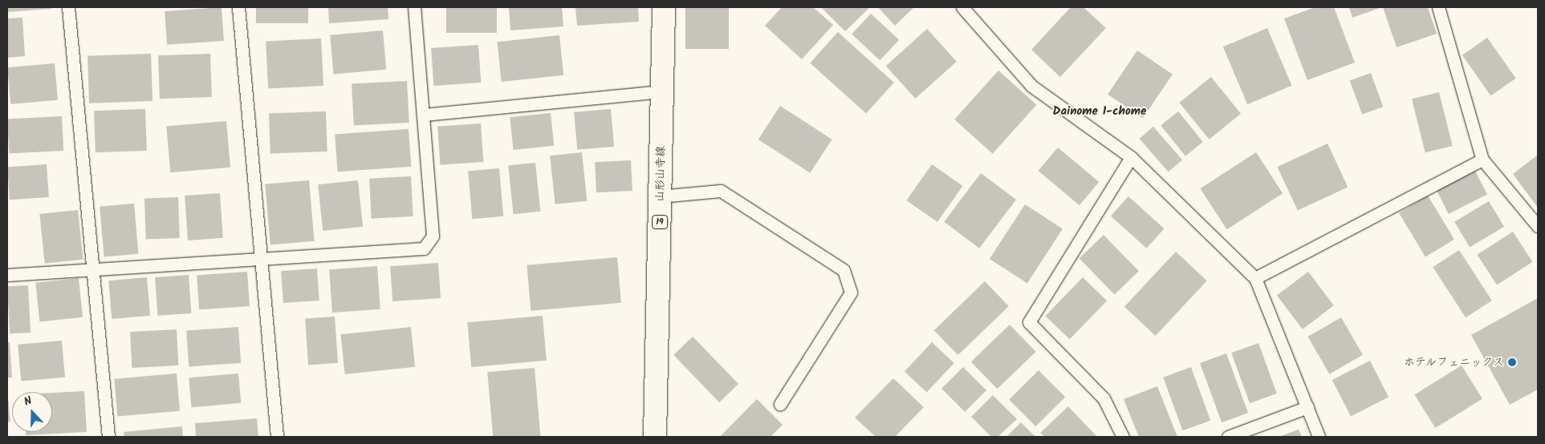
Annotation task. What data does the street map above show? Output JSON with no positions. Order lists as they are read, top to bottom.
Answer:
{
  "streets": {
    "main road": ["山形山寺線", "19"]
  },
  "districts": ["Dainome 1-chome"],
  "places": ["ホテルフェニックス"],
  "north": "top"
}
